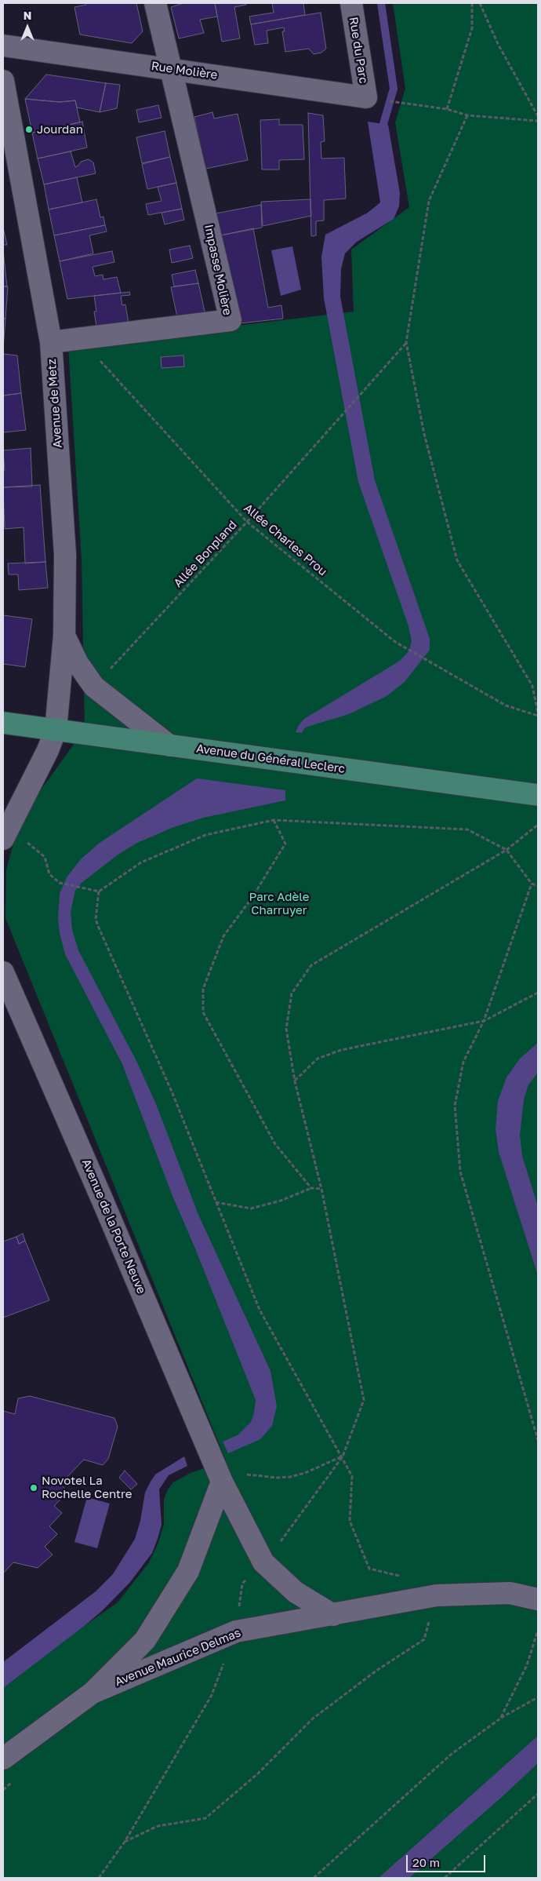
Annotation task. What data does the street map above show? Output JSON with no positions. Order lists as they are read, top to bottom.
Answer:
{
  "streets": {
    "main road": ["Avenue du Général Leclerc"],
    "street": [
      "Rue du Parc",
      "Rue Molière",
      "Impasse Molière",
      "Avenue de Metz",
      "Avenue de la Porte Neuve",
      "Avenue Maurice Delmas"
    ],
    "path": ["Allée Charles Prou", "Allée Bonpland"]
  },
  "crossings": [
    ["Rue du Parc", "Rue Molière"],
    ["Rue Molière", "Impasse Molière"],
    ["Impasse Molière", "Avenue de Metz"],
    ["Avenue de Metz", "Avenue du Général Leclerc"],
    ["Allée Charles Prou", "Allée Bonpland"],
    ["Avenue de la Porte Neuve", "Avenue Maurice Delmas"]
  ],
  "parks": ["Parc Adèle Charruyer"],
  "places": ["Jourdan", "Novotel La Rochelle Centre"],
  "scale_bar": "20 m",
  "north": "top"
}
